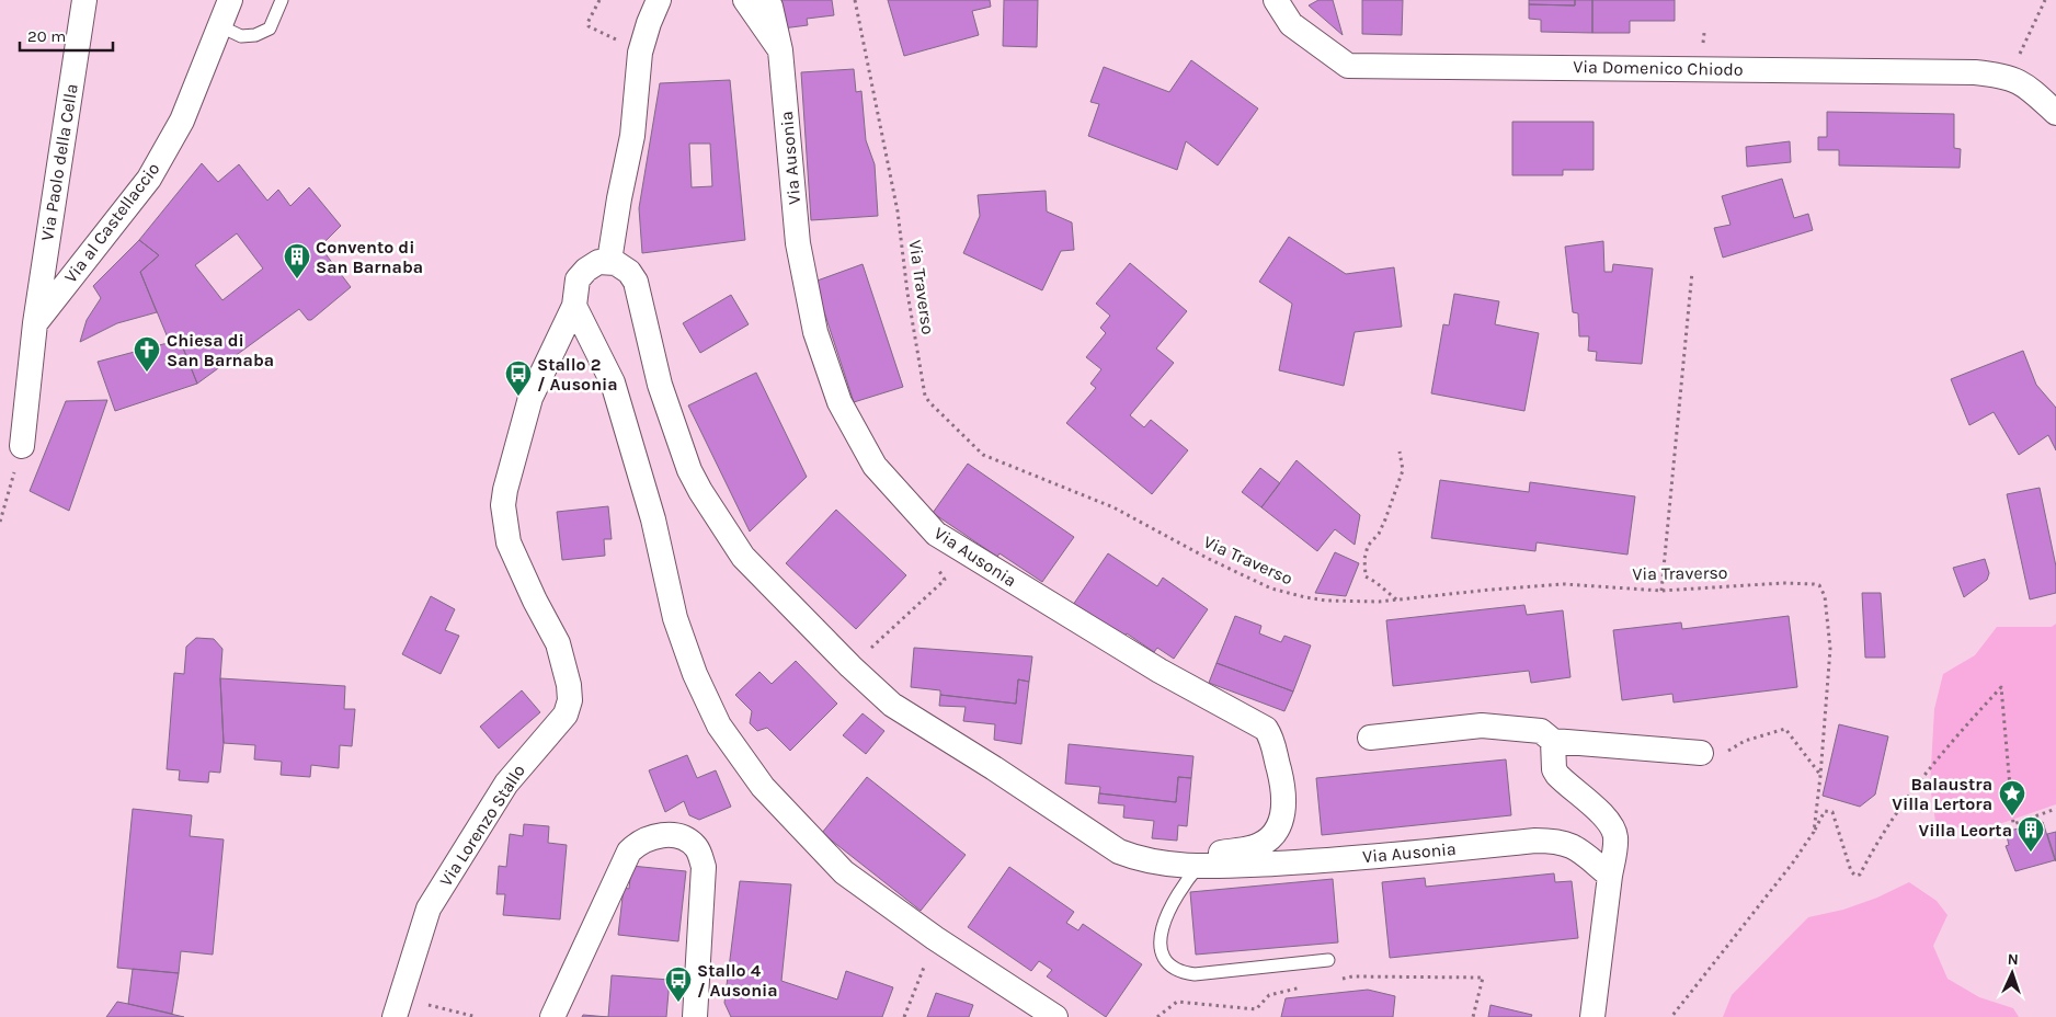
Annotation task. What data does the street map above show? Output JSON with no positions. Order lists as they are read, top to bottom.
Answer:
{
  "streets": {
    "street": [
      "Via Domenico Chiodo",
      "Via Ausonia",
      "Via Paolo della Cella",
      "Via al Castellaccio",
      "Via Lorenzo Stallo"
    ],
    "path": ["Via Traverso"]
  },
  "crossings": [
    ["Via Paolo della Cella", "Via al Castellaccio"]
  ],
  "places": {
    "building": ["Convento di San Barnaba", "Villa Leorta"],
    "church": ["Chiesa di San Barnaba"],
    "bus stop": ["Stallo 2 / Ausonia", "Stallo 4 / Ausonia"],
    "place": ["Balaustra Villa Lertora"]
  },
  "scale_bar": "20 m",
  "north": "top"
}
